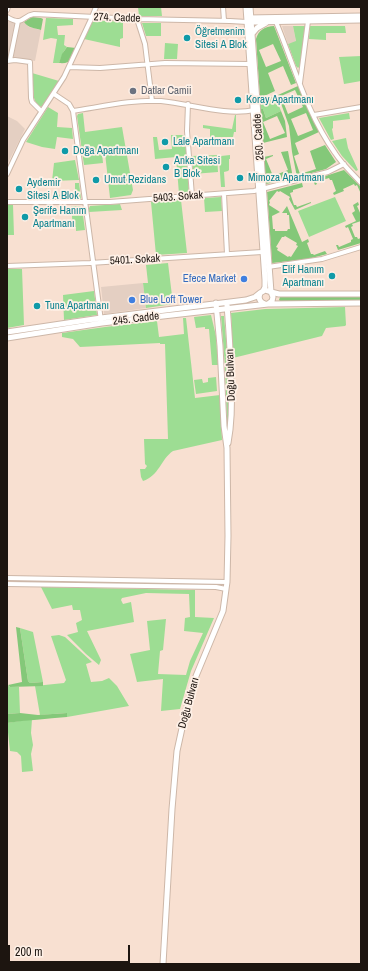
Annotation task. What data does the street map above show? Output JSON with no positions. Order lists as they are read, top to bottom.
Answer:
{
  "streets": {
    "street": [
      "274. Cadde",
      "250. Cadde",
      "5403. Sokak",
      "5401. Sokak",
      "245. Cadde",
      "Doğu Bulvarı"
    ]
  },
  "crossings": [
    ["274. Cadde", "250. Cadde"],
    ["250. Cadde", "5403. Sokak"],
    ["250. Cadde", "5401. Sokak"],
    ["250. Cadde", "245. Cadde"],
    ["245. Cadde", "Doğu Bulvarı"]
  ],
  "places": [
    "Öğretmenim Sitesi A Blok",
    "Datlar Camii",
    "Koray Apartmanı",
    "Lale Apartmanı",
    "Doğa Apartmanı",
    "Anka Sitesi B Blok",
    "Mimoza Apartmanı",
    "Umut Rezidans",
    "Aydemir Sitesi A Blok",
    "Şerife Hanım Apartmanı",
    "Elif Hanım Apartmanı",
    "Efece Market",
    "Blue Loft Tower",
    "Tuna Apartmanı"
  ],
  "scale_bar": "200 m"
}
